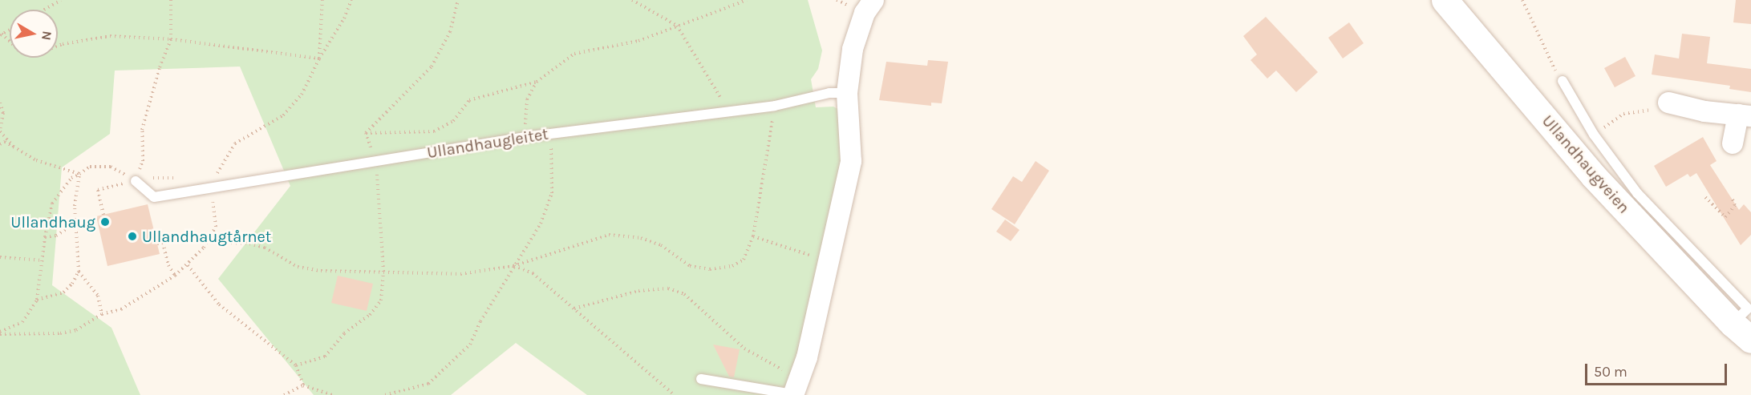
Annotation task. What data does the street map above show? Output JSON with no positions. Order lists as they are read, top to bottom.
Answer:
{
  "streets": {
    "main road": ["Ullandhaugveien"],
    "lane": ["Ullandhaugleitet"]
  },
  "places": ["Ullandhaug", "Ullandhaugtårnet"],
  "scale_bar": "50 m",
  "north": "right"
}
